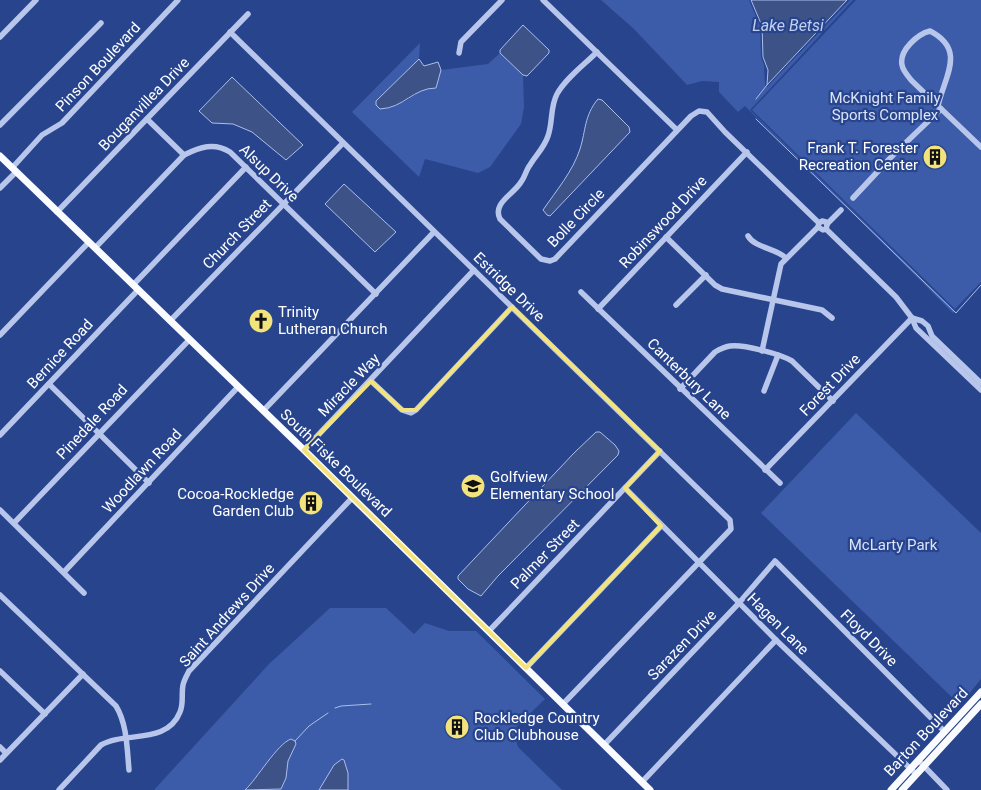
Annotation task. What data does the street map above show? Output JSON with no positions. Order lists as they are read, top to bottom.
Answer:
{
  "streets": {
    "main road": ["South Fiske Boulevard", "Barton Boulevard"],
    "street": [
      "Pinson Boulevard",
      "Bouganvillea Drive",
      "Alsup Drive",
      "Bolle Circle",
      "Robinswood Drive",
      "Church Street",
      "Estridge Drive",
      "Bernice Road",
      "Canterbury Lane",
      "Miracle Way",
      "Forest Drive",
      "Pinedale Road",
      "Woodlawn Road",
      "Palmer Street",
      "Saint Andrews Drive",
      "Hagen Lane",
      "Floyd Drive",
      "Sarazen Drive"
    ]
  },
  "crossings": [
    ["Pinson Boulevard", "South Fiske Boulevard"],
    ["Bouganvillea Drive", "Estridge Drive"],
    ["Bouganvillea Drive", "South Fiske Boulevard"],
    ["Alsup Drive", "Church Street"],
    ["Alsup Drive", "Bernice Road"],
    ["Alsup Drive", "South Fiske Boulevard"],
    ["Bolle Circle", "Robinswood Drive"],
    ["Robinswood Drive", "Canterbury Lane"],
    ["Church Street", "Estridge Drive"],
    ["Church Street", "South Fiske Boulevard"],
    ["Estridge Drive", "Miracle Way"],
    ["Estridge Drive", "Palmer Street"],
    ["Estridge Drive", "Hagen Lane"],
    ["Bernice Road", "South Fiske Boulevard"],
    ["Canterbury Lane", "Forest Drive"],
    ["Miracle Way", "South Fiske Boulevard"],
    ["Pinedale Road", "South Fiske Boulevard"],
    ["South Fiske Boulevard", "Woodlawn Road"],
    ["South Fiske Boulevard", "Palmer Street"],
    ["South Fiske Boulevard", "Saint Andrews Drive"],
    ["South Fiske Boulevard", "Sarazen Drive"],
    ["Palmer Street", "Hagen Lane"],
    ["Hagen Lane", "Sarazen Drive"],
    ["Hagen Lane", "Barton Boulevard"],
    ["Floyd Drive", "Sarazen Drive"],
    ["Floyd Drive", "Barton Boulevard"]
  ],
  "water": ["Lake Betsi"],
  "parks": ["McKnight Family Sports Complex", "McLarty Park"],
  "places": {
    "building": ["Frank T. Forester Recreation Center", "Cocoa-Rockledge Garden Club", "Rockledge Country Club Clubhouse"],
    "church": ["Trinity Lutheran Church"],
    "school or university": ["Golfview Elementary School"]
  }
}
